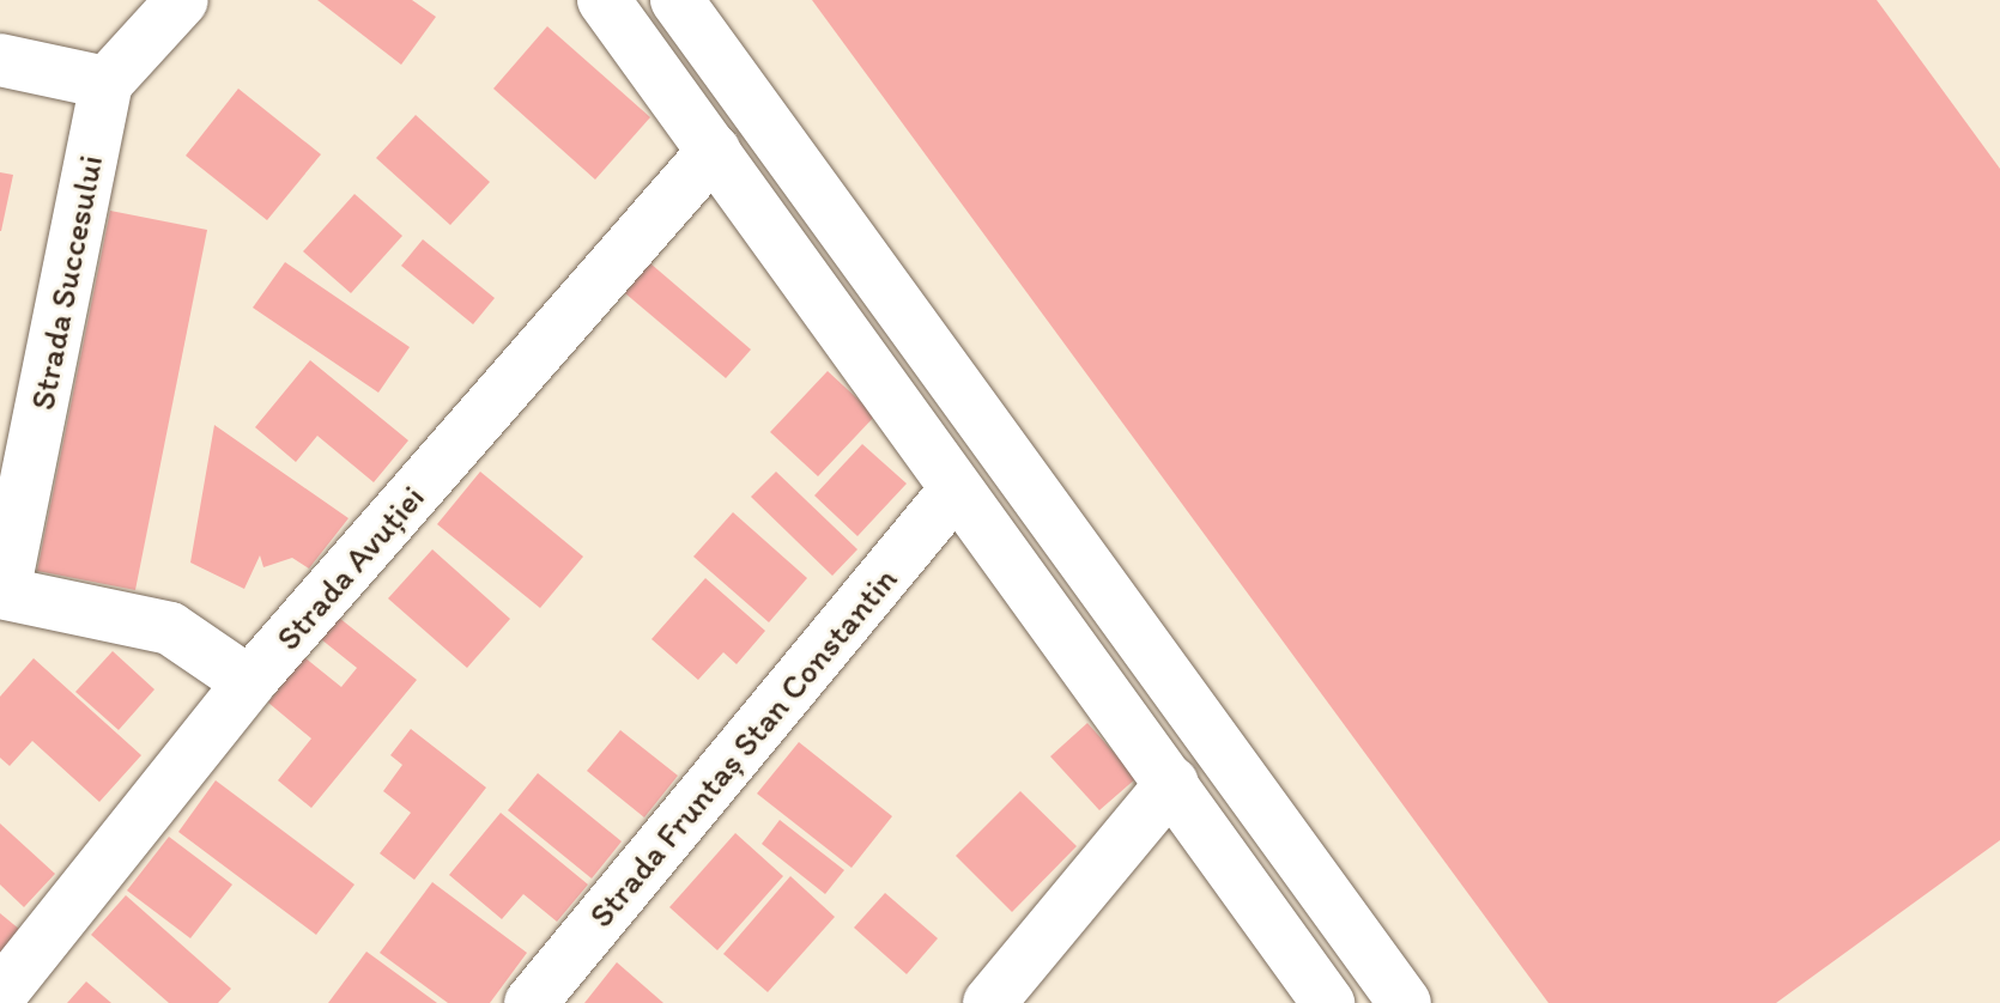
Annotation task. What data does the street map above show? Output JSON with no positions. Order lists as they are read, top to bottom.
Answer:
{
  "streets": {
    "street": ["Strada Succesului", "Strada Avuției", "Strada Fruntaș Stan Constantin"]
  }
}
